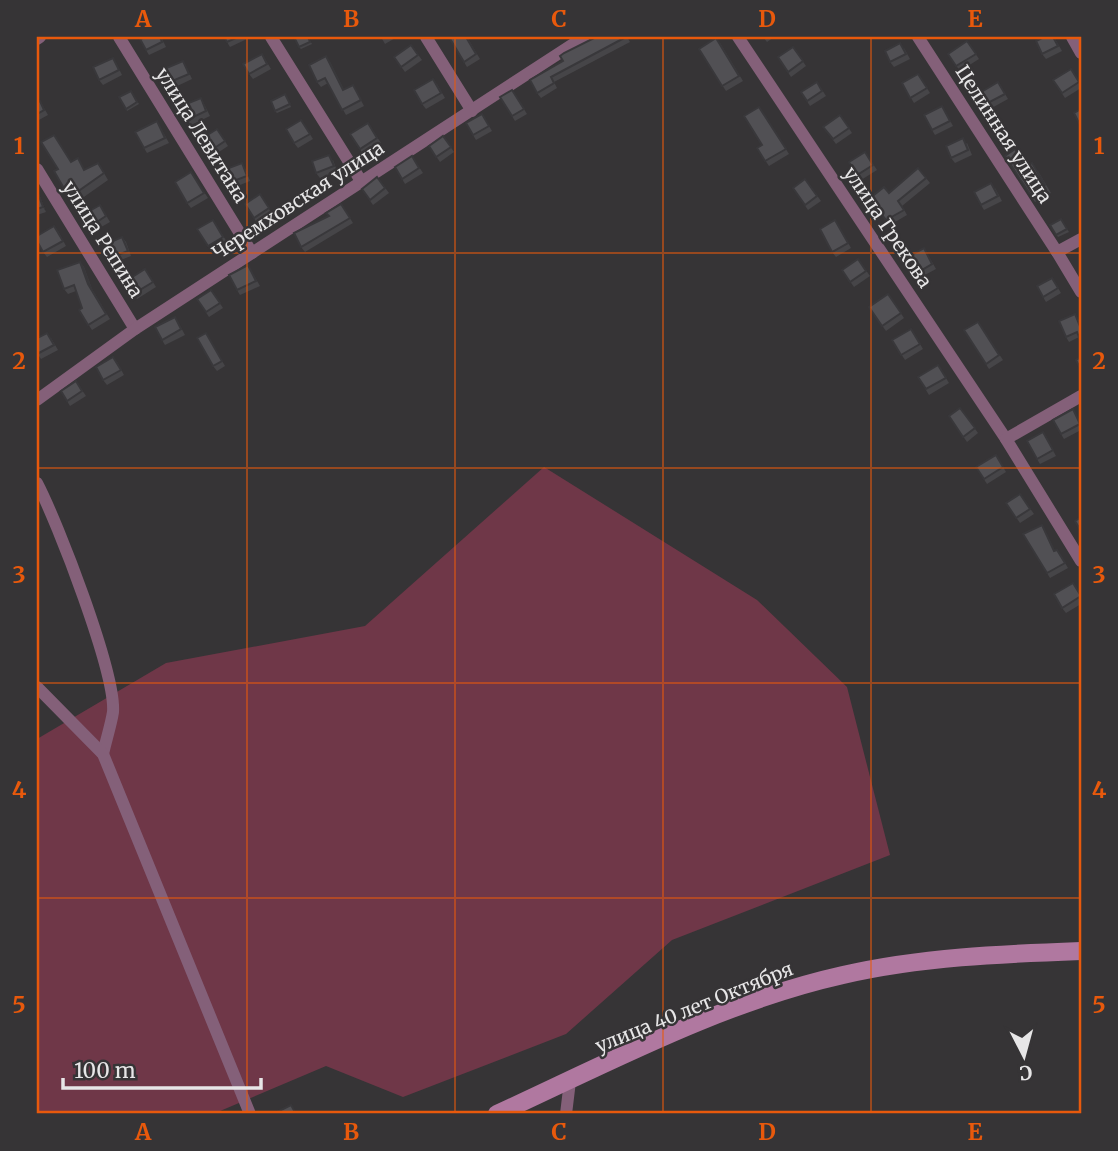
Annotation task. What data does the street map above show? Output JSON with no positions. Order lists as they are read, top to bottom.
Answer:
{
  "streets": {
    "main road": ["улица 40 лет Октября"],
    "street": [
      "Целинная улица",
      "улица Левитана",
      "Черемховская улица",
      "улица Грекова",
      "улица Репина"
    ]
  },
  "crossings": [
    ["улица Левитана", "Черемховская улица"],
    ["Черемховская улица", "улица Репина"]
  ],
  "scale_bar": "100 m",
  "north": "bottom",
  "grid": {
    "columns": [
      "A",
      "B",
      "C",
      "D",
      "E"
    ],
    "rows": [
      "1",
      "2",
      "3",
      "4",
      "5"
    ]
  }
}
